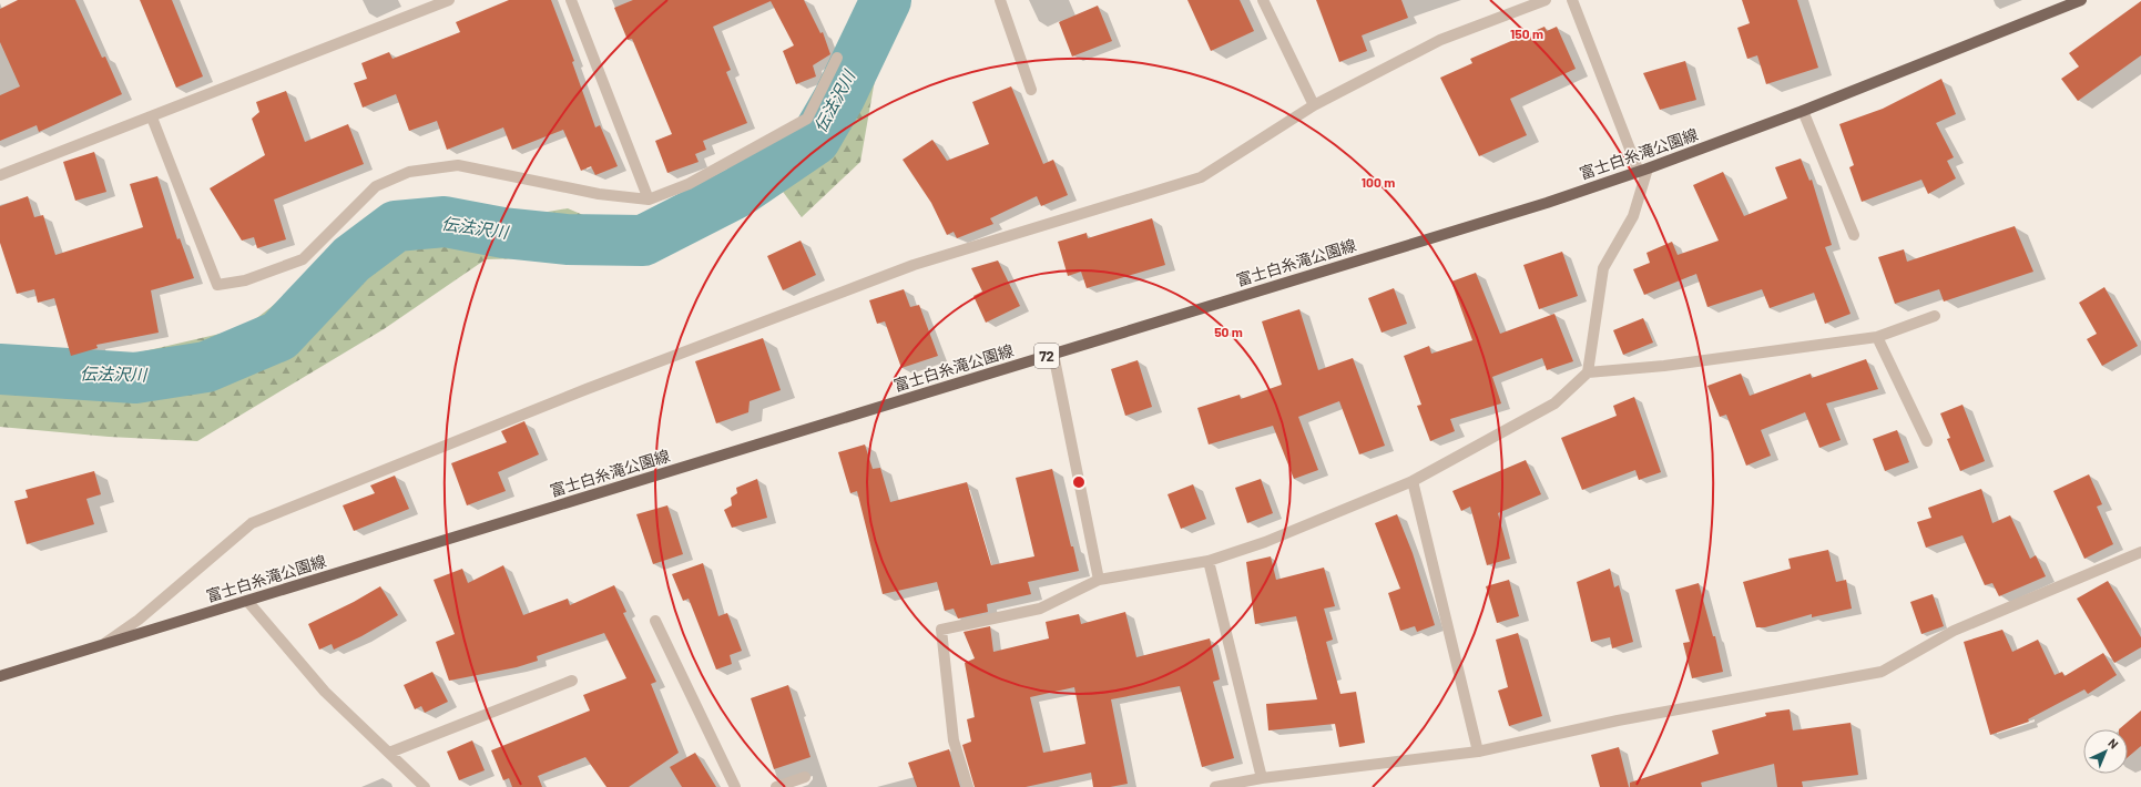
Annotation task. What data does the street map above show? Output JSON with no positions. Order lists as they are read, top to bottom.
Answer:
{
  "streets": {
    "main road": ["富士白糸滝公園線", "72"]
  },
  "water": ["伝法沢川"],
  "north": "top right",
  "rings": ["150 m", "100 m", "50 m"]
}
